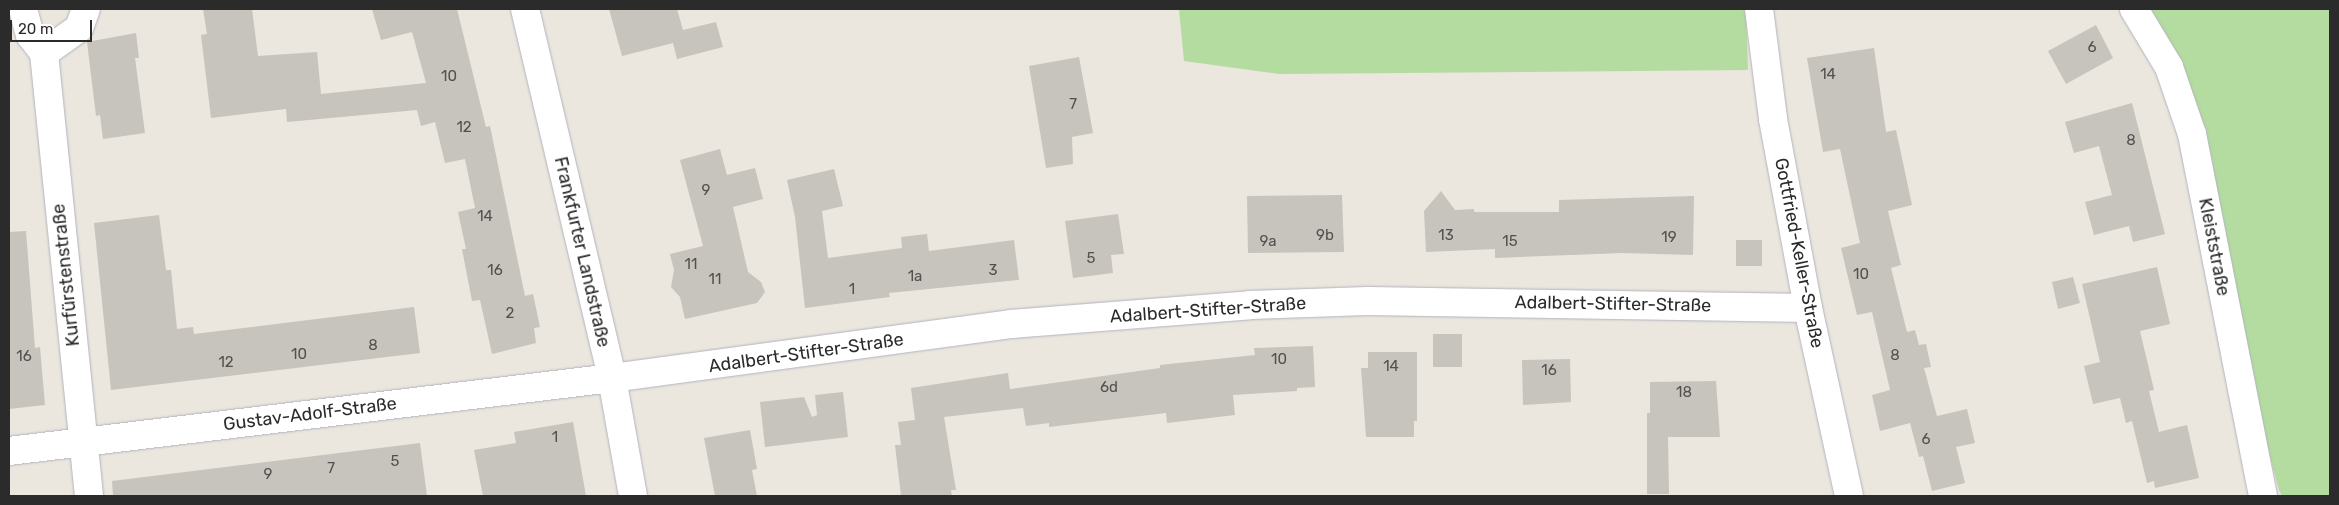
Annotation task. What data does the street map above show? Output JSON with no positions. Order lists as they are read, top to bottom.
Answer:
{
  "streets": {
    "street": [
      "Kleiststraße",
      "Frankfurter Landstraße",
      "Gottfried-Keller-Straße",
      "Kurfürstenstraße",
      "Adalbert-Stifter-Straße",
      "Gustav-Adolf-Straße"
    ]
  },
  "crossings": [
    ["Frankfurter Landstraße", "Adalbert-Stifter-Straße"],
    ["Frankfurter Landstraße", "Gustav-Adolf-Straße"],
    ["Gottfried-Keller-Straße", "Adalbert-Stifter-Straße"],
    ["Kurfürstenstraße", "Gustav-Adolf-Straße"],
    ["Adalbert-Stifter-Straße", "Gustav-Adolf-Straße"]
  ],
  "house_numbers": [
    "6",
    "14",
    "10",
    "7",
    "12",
    "8",
    "9",
    "14",
    "9b",
    "13",
    "19",
    "9a",
    "15",
    "5",
    "11",
    "16",
    "3",
    "10",
    "1a",
    "11",
    "1",
    "2",
    "8",
    "10",
    "8",
    "16",
    "10",
    "12",
    "14",
    "16",
    "6d",
    "18",
    "1",
    "6",
    "5",
    "7",
    "9"
  ],
  "scale_bar": "20 m"
}
